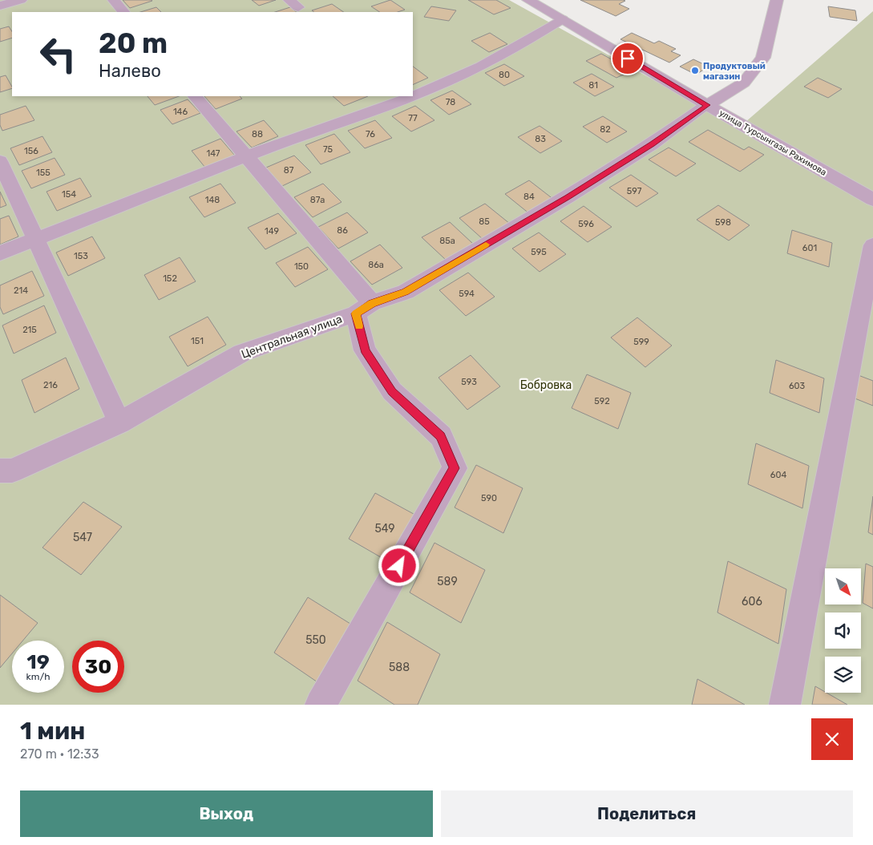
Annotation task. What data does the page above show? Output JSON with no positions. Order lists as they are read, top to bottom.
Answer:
{
  "streets": {
    "street": ["улица Турсынгазы Рахимова", "Центральная улица"]
  },
  "crossings": [
    ["улица Турсынгазы Рахимова", "Центральная улица"]
  ],
  "parks": ["Бобровка"],
  "places": ["Продуктовый магазин"],
  "house_numbers": [
    "80",
    "81",
    "78",
    "146",
    "77",
    "82",
    "88",
    "76",
    "83",
    "75",
    "156",
    "147",
    "87",
    "155",
    "597",
    "154",
    "84",
    "148",
    "87а",
    "85",
    "598",
    "596",
    "86",
    "149",
    "85а",
    "601",
    "595",
    "153",
    "86а",
    "150",
    "152",
    "214",
    "594",
    "215",
    "151",
    "599",
    "593",
    "216",
    "603",
    "592",
    "604",
    "590",
    "549",
    "547",
    "589",
    "606",
    "550",
    "588"
  ],
  "north": "bottom right",
  "page": {
    "turn": ["20 m", "Налево"],
    "speed": "19 km/h",
    "limit": "30",
    "heading": ["1 мин", "270 m · 12:33"],
    "buttons": ["Выход", "Поделиться"]
  }
}
